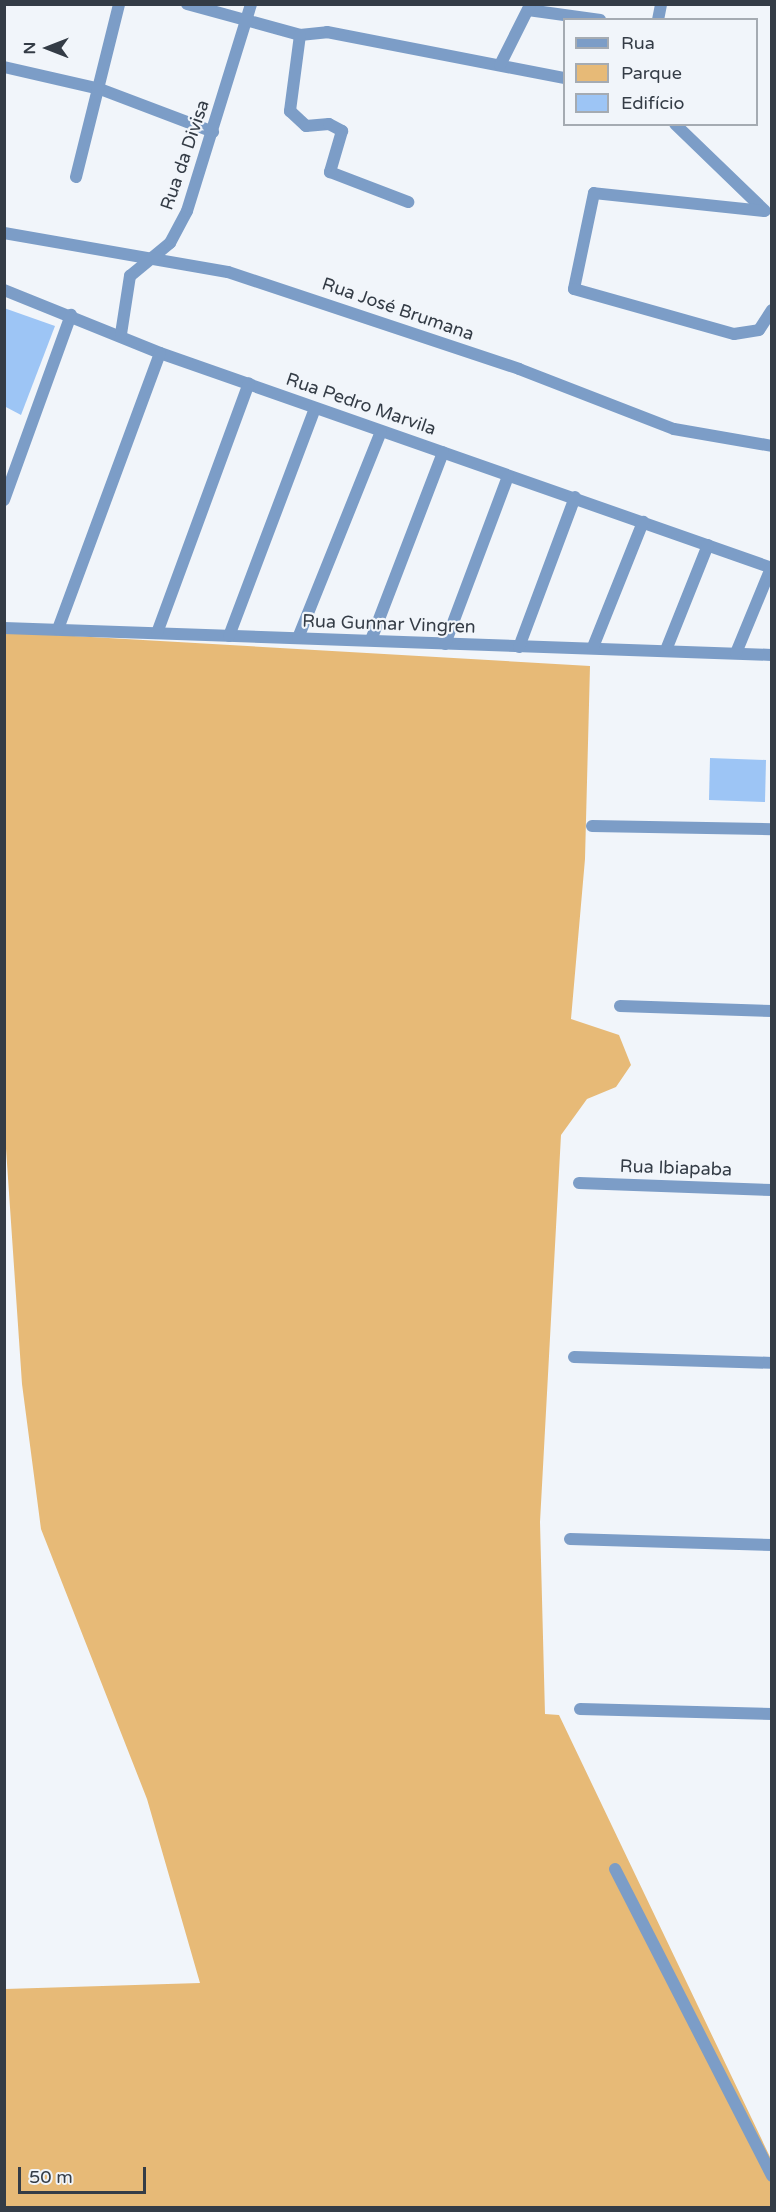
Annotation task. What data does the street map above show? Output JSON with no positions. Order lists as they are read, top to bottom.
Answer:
{
  "streets": {
    "street": [
      "Rua da Divisa",
      "Rua José Brumana",
      "Rua Pedro Marvila",
      "Rua Gunnar Vingren",
      "Rua Ibiapaba"
    ]
  },
  "crossings": [
    ["Rua da Divisa", "Rua José Brumana"],
    ["Rua da Divisa", "Rua Pedro Marvila"],
    ["Rua Pedro Marvila", "Rua Gunnar Vingren"]
  ],
  "legend": ["Rua", "Parque", "Edifício"],
  "scale_bar": "50 m",
  "north": "left"
}
